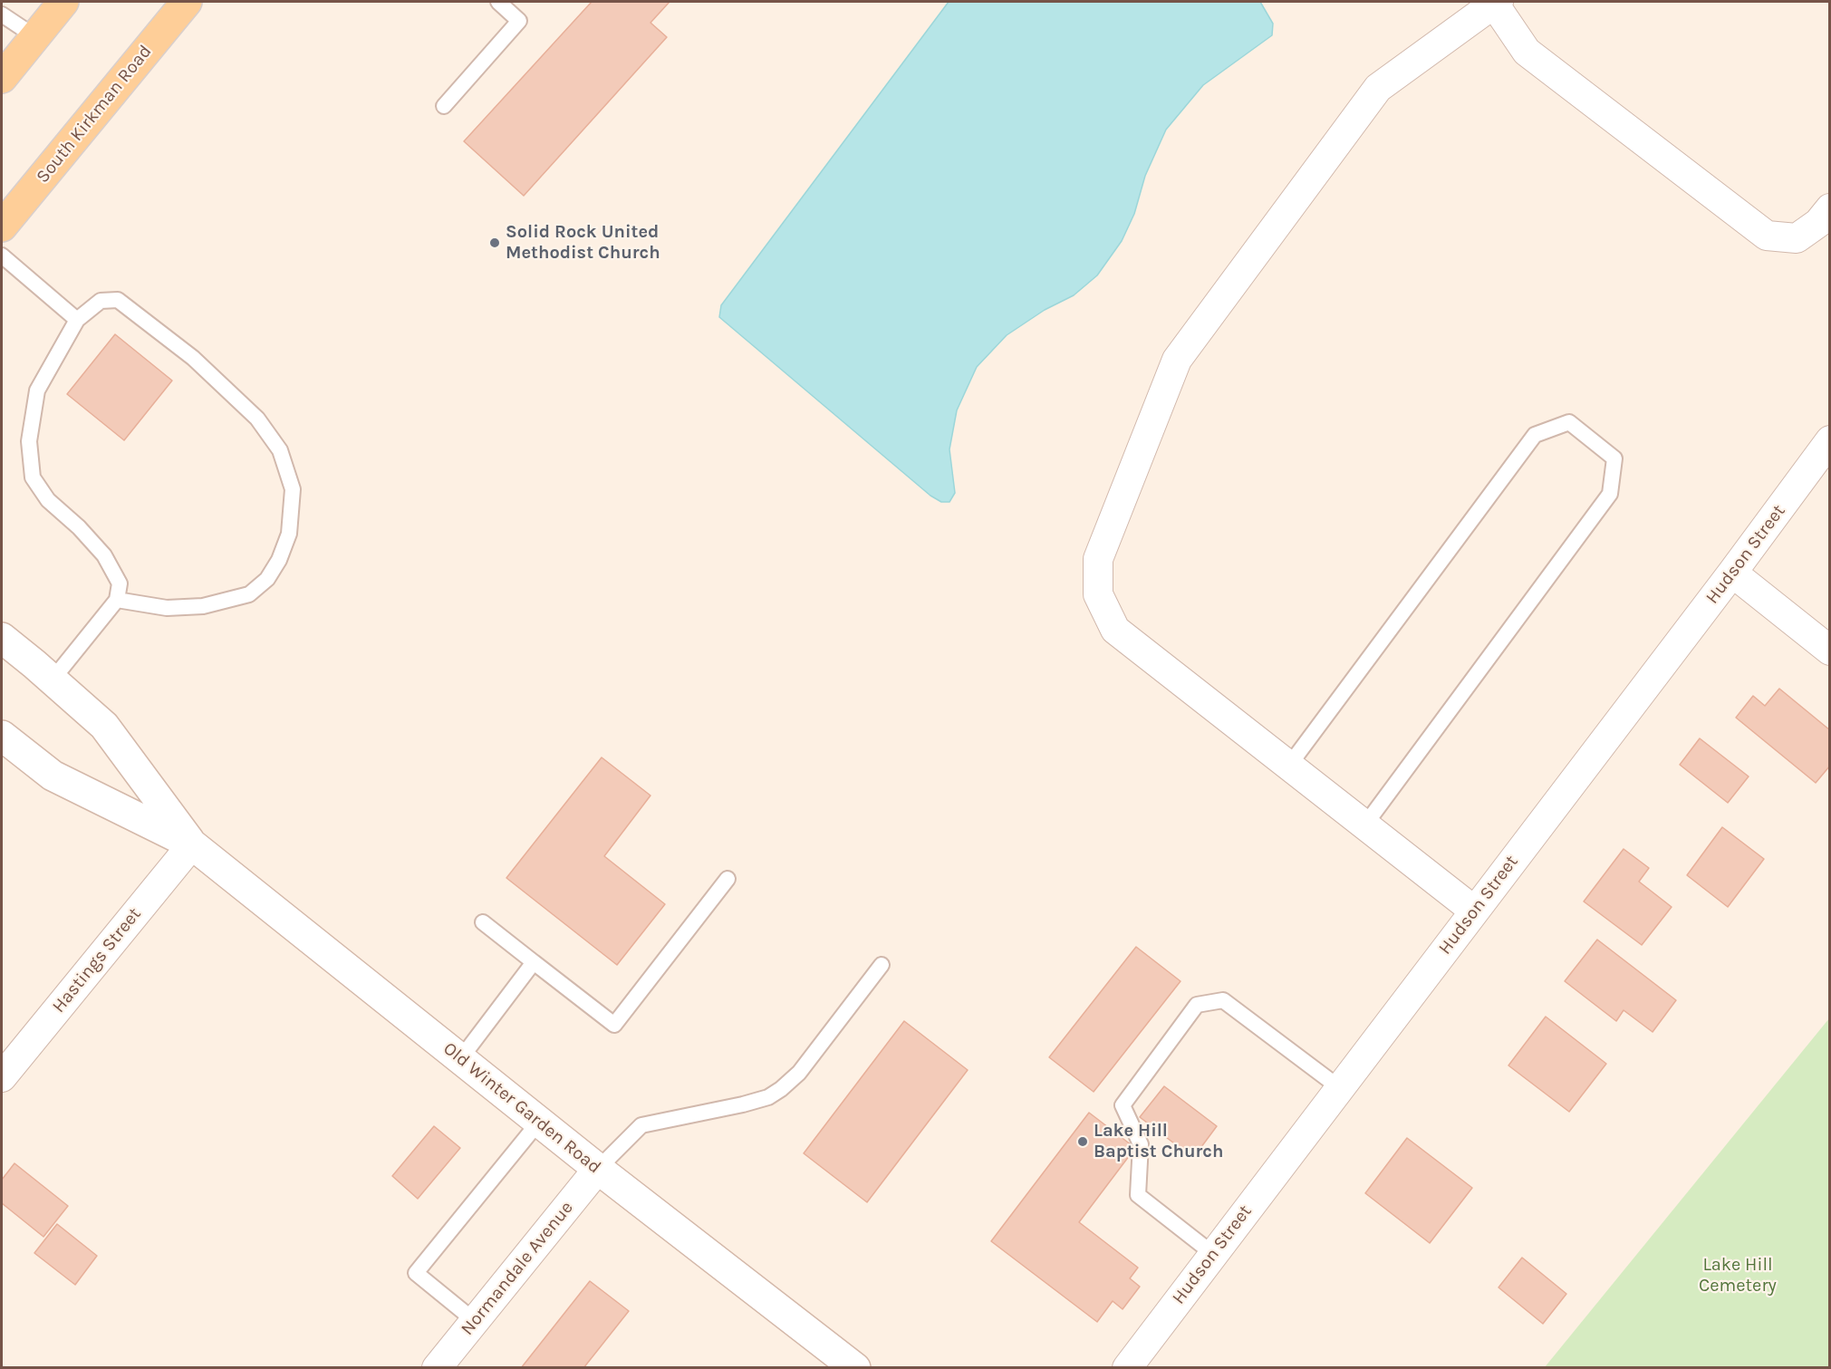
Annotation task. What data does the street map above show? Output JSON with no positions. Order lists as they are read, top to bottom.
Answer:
{
  "streets": {
    "main road": ["South Kirkman Road", "Old Winter Garden Road"],
    "street": ["Hudson Street", "Hastings Street", "Normandale Avenue"]
  },
  "crossings": [
    ["Hastings Street", "Old Winter Garden Road"],
    ["Old Winter Garden Road", "Normandale Avenue"]
  ],
  "parks": ["Lake Hill Cemetery"],
  "places": ["Solid Rock United Methodist Church", "Lake Hill Baptist Church"]
}
